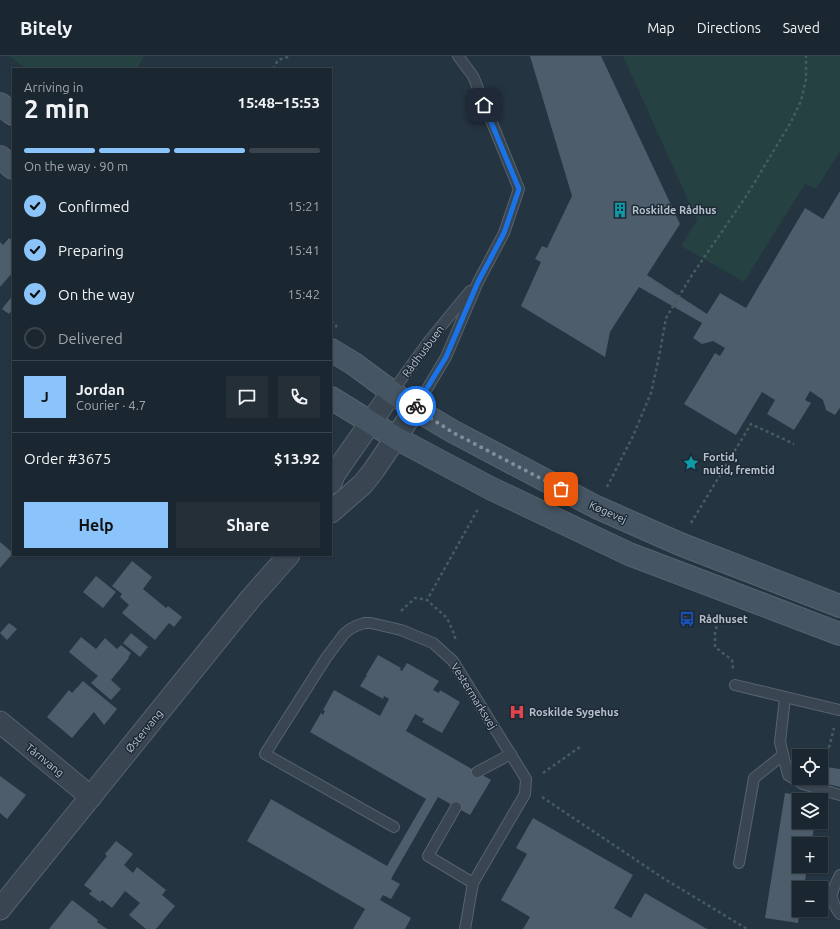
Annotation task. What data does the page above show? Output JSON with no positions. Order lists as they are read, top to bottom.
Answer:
{
  "streets": {
    "street": [
      "Rådhusbuen",
      "Køgevej",
      "Østervang",
      "Tårnvang"
    ],
    "lane": ["Vestermarksvej"]
  },
  "crossings": [
    ["Rådhusbuen", "Køgevej"],
    ["Østervang", "Tårnvang"]
  ],
  "places": {
    "building": ["Roskilde Rådhus"],
    "place": ["Fortid, nutid, fremtid"],
    "bus stop": ["Rådhuset"],
    "hospital": ["Roskilde Sygehus"]
  },
  "page": {
    "header": "Bitely",
    "nav": ["Map", "Directions", "Saved"],
    "heading": ["2 min", "Arriving in", "15:48–15:53"],
    "panel": [
      "Jordan",
      "Courier · 4.7",
      "Order #3675",
      "$13.92"
    ],
    "bar": "On the way · 90 m",
    "list": [
      ["Confirmed", "15:21"],
      ["Preparing", "15:41"],
      ["On the way", "15:42"],
      "Delivered"
    ],
    "round": "J",
    "buttons": ["Help", "Share"],
    "map_buttons": ["+", "−"]
  }
}
